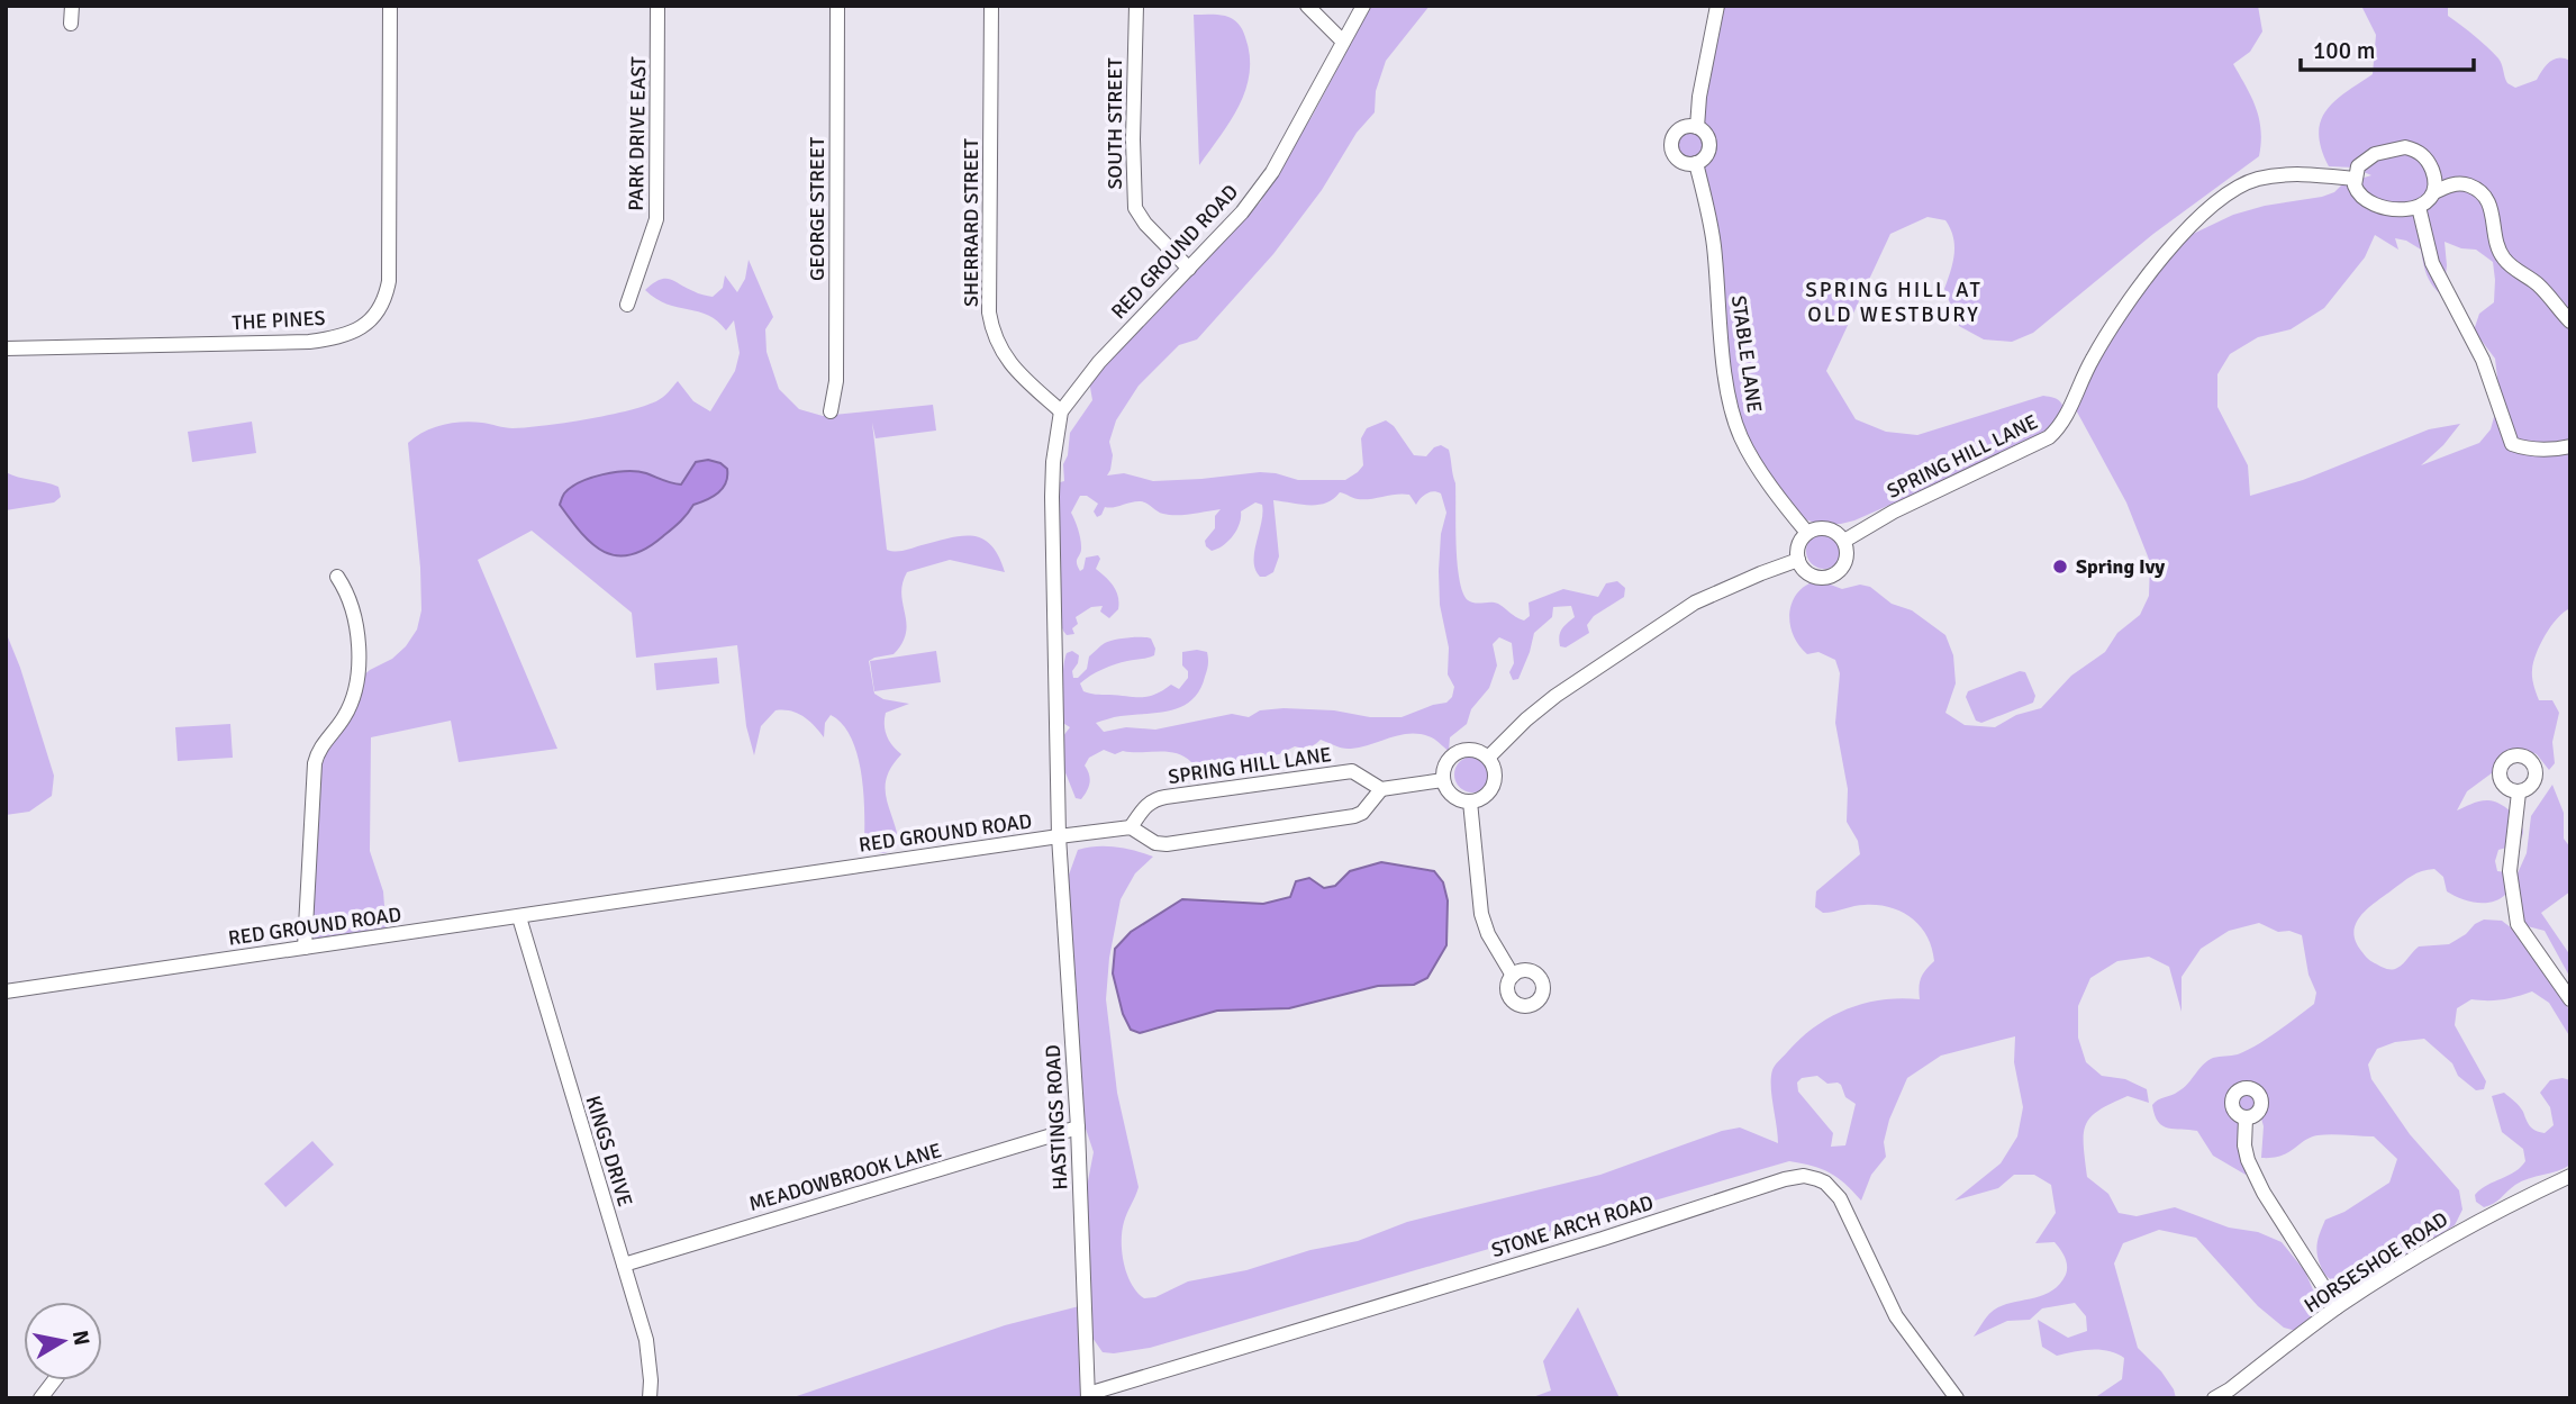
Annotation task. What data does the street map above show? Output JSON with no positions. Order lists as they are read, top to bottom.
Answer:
{
  "streets": {
    "street": [
      "SOUTH STREET",
      "PARK DRIVE EAST",
      "GEORGE STREET",
      "SHERRARD STREET",
      "RED GROUND ROAD",
      "THE PINES",
      "STABLE LANE",
      "SPRING HILL LANE",
      "HASTINGS ROAD",
      "KINGS DRIVE",
      "MEADOWBROOK LANE",
      "STONE ARCH ROAD",
      "HORSESHOE ROAD"
    ]
  },
  "crossings": [
    ["SOUTH STREET", "RED GROUND ROAD"],
    ["SHERRARD STREET", "RED GROUND ROAD"],
    ["RED GROUND ROAD", "HASTINGS ROAD"],
    ["RED GROUND ROAD", "KINGS DRIVE"],
    ["STABLE LANE", "SPRING HILL LANE"],
    ["HASTINGS ROAD", "MEADOWBROOK LANE"],
    ["HASTINGS ROAD", "STONE ARCH ROAD"],
    ["KINGS DRIVE", "MEADOWBROOK LANE"]
  ],
  "districts": ["SPRING HILL AT OLD WESTBURY"],
  "places": ["Spring Ivy"],
  "scale_bar": "100 m",
  "north": "right"
}
